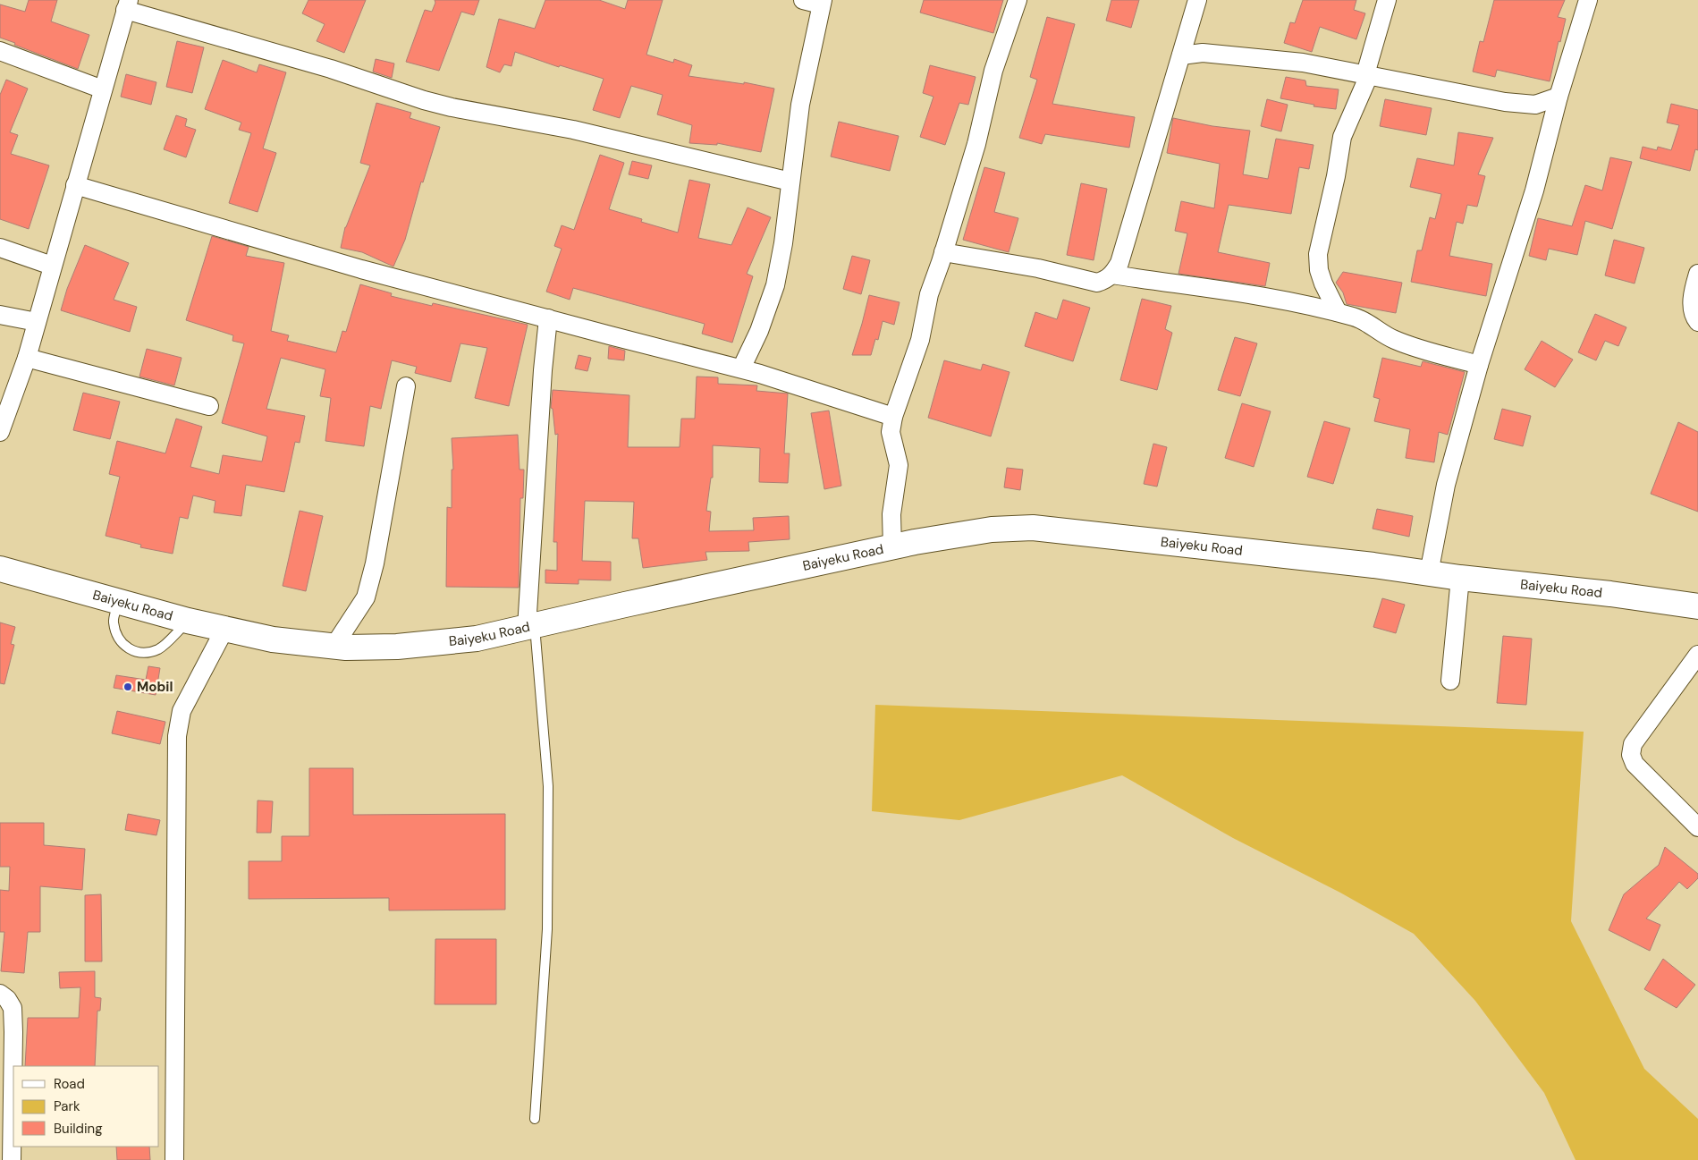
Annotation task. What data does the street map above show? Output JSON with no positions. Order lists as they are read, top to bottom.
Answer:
{
  "streets": {
    "main road": ["Baiyeku Road"]
  },
  "places": ["Mobil"],
  "legend": ["Road", "Park", "Building"]
}
